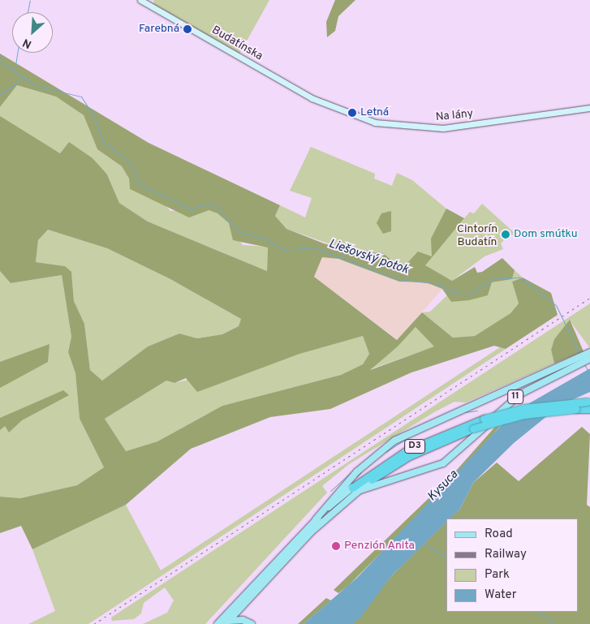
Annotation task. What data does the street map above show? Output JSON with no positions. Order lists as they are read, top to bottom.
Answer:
{
  "streets": {
    "highway": ["D3"],
    "main road": ["11"],
    "street": ["Budatínska", "Na lány"]
  },
  "crossings": [
    ["Budatínska", "Na lány"],
    ["11", "D3"]
  ],
  "water": ["Liešovský potok", "Kysuca"],
  "parks": ["Cintorín Budatín"],
  "places": [
    "Farebná",
    "Letná",
    "Dom smútku",
    "Penzión Anita"
  ],
  "legend": [
    "Road",
    "Railway",
    "Park",
    "Water"
  ],
  "north": "bottom left"
}
